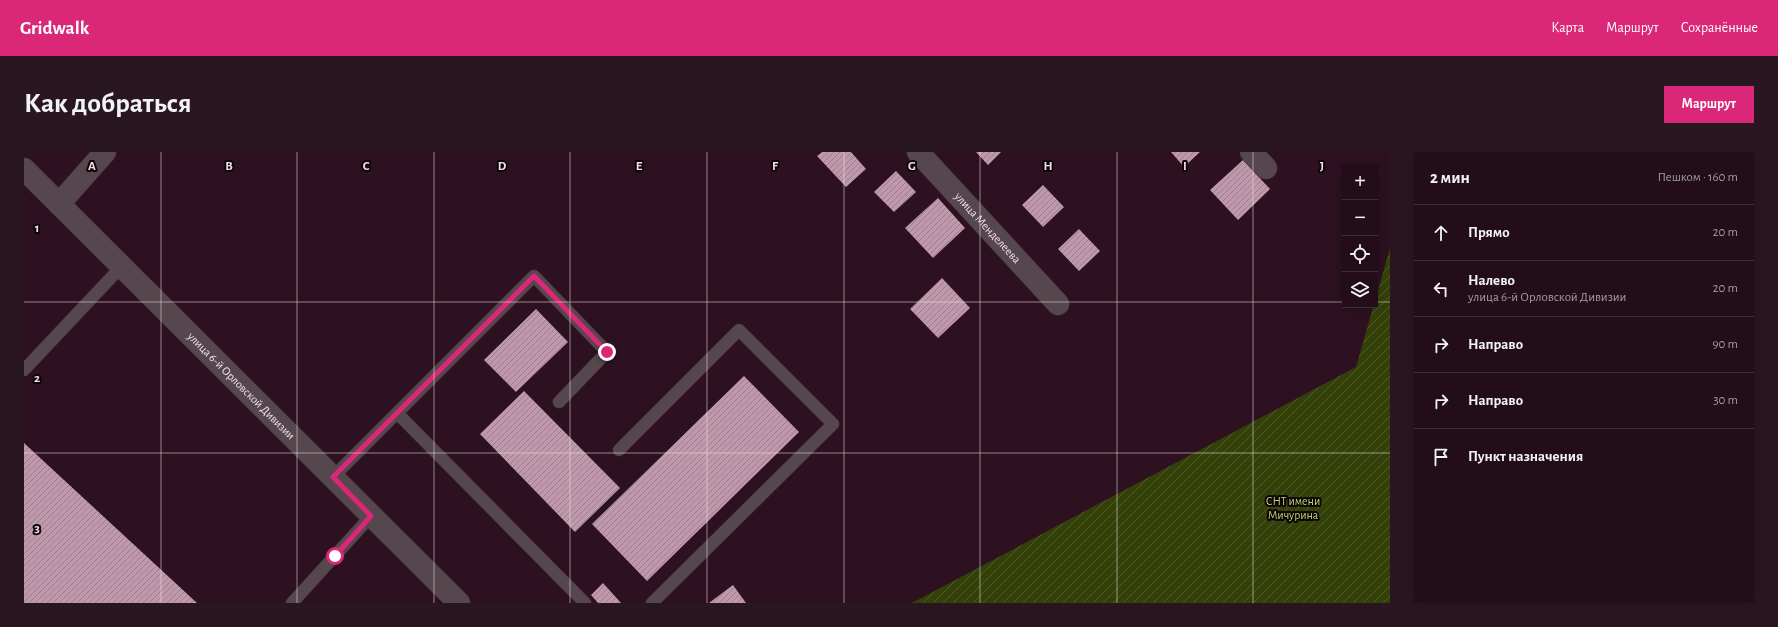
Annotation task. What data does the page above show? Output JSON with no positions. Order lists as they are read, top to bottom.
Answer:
{
  "streets": {
    "street": ["улица Менделеева", "улица 6-й Орловской Дивизии"]
  },
  "parks": ["СНТ имени Мичурина"],
  "page": {
    "header": "Gridwalk",
    "nav": ["Карта", "Маршрут", "Сохранённые"],
    "buttons": "Маршрут",
    "title": "Как добраться",
    "heading": ["2 мин", "Пешком · 160 m"],
    "map_buttons": ["+", "−"],
    "list": [
      ["Прямо", "20 m"],
      ["Налево", "улица 6-й Орловской Дивизии", "20 m"],
      ["Направо", "90 m"],
      ["Направо", "30 m"],
      "Пункт назначения"
    ]
  },
  "grid": {
    "columns": [
      "A",
      "B",
      "C",
      "D",
      "E",
      "F",
      "G",
      "H",
      "I",
      "J"
    ],
    "rows": ["1", "2", "3"]
  }
}
